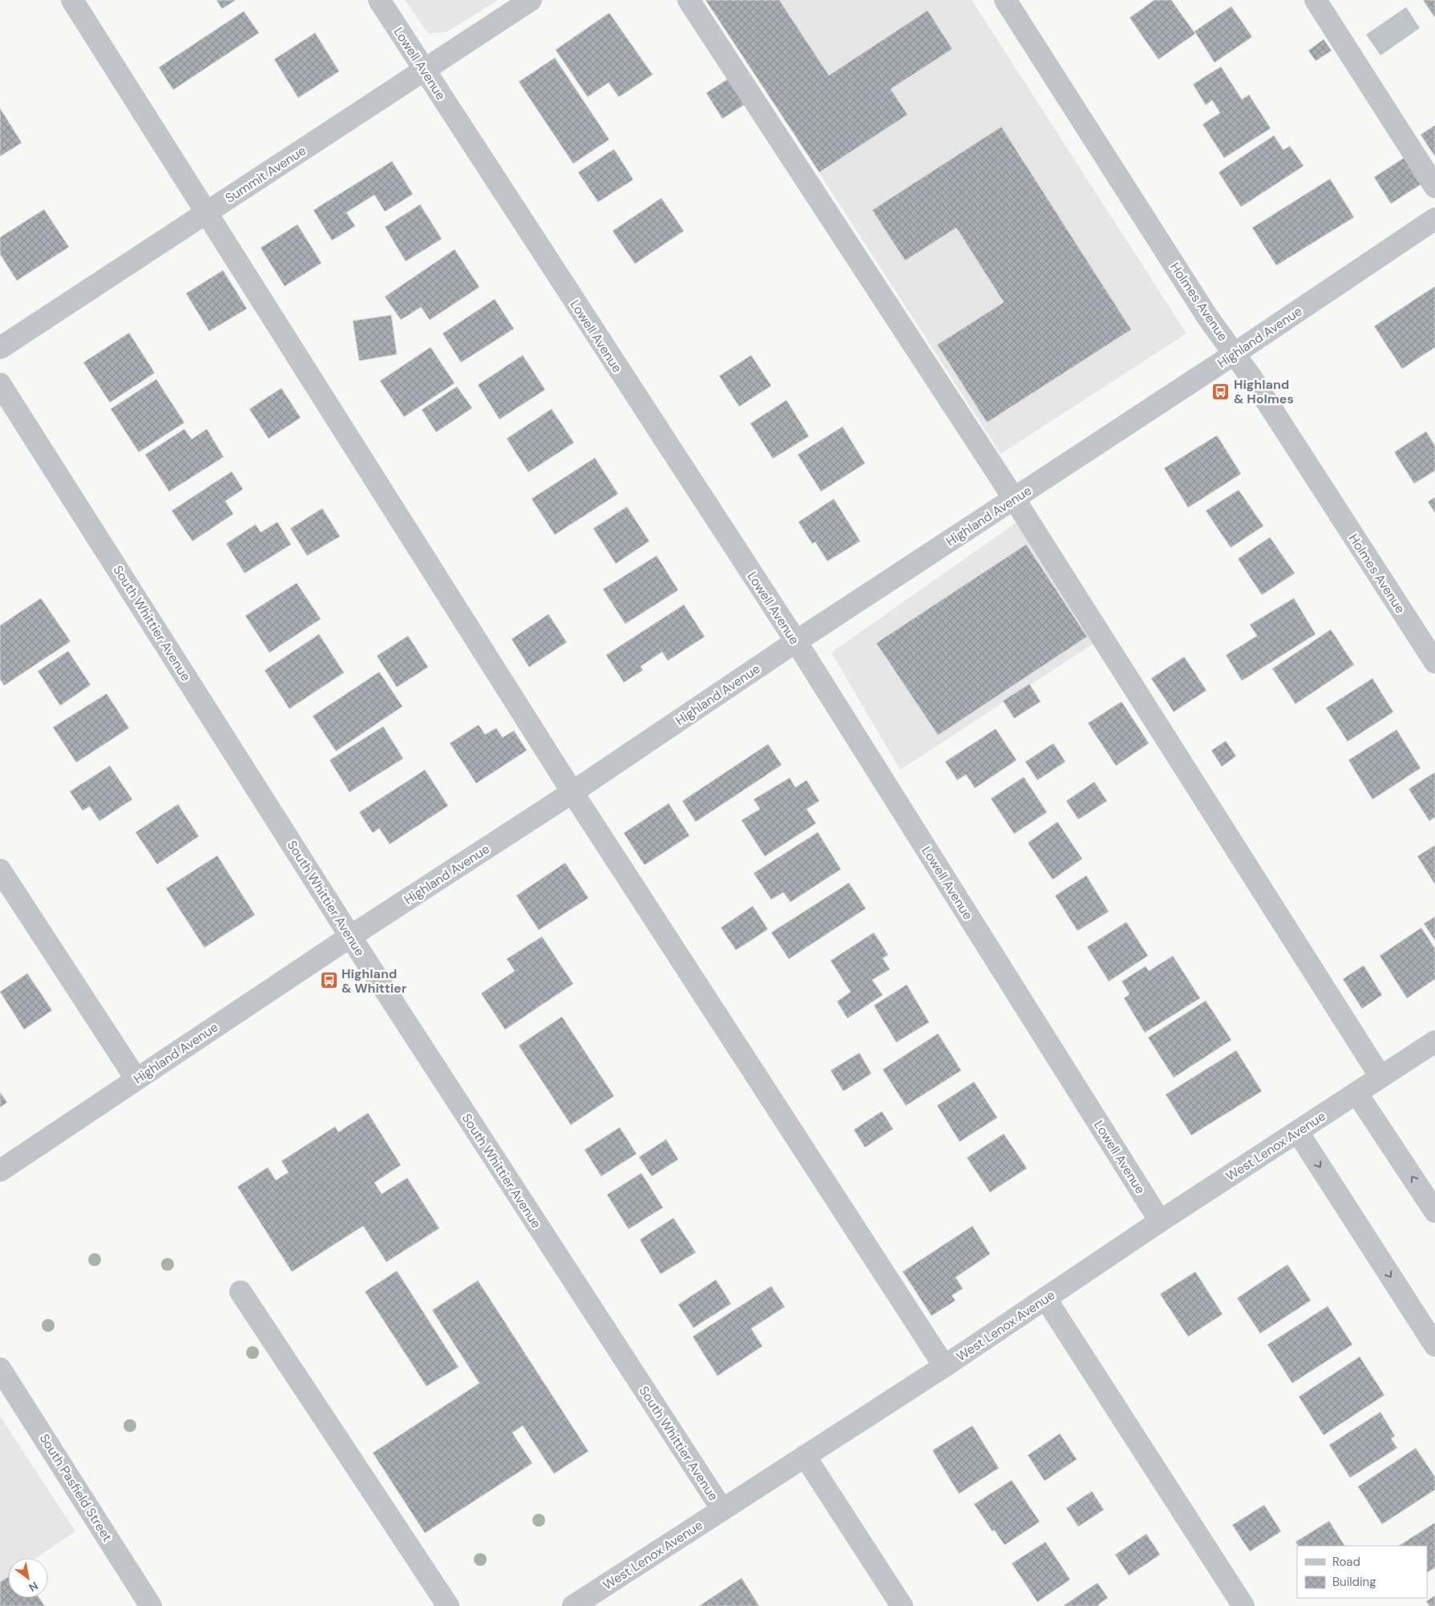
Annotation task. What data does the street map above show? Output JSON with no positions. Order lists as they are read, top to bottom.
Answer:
{
  "streets": {
    "street": [
      "Lowell Avenue",
      "Summit Avenue",
      "Holmes Avenue",
      "Highland Avenue",
      "South Whittier Avenue",
      "West Lenox Avenue",
      "South Pasfield Street"
    ]
  },
  "crossings": [
    ["Lowell Avenue", "Summit Avenue"],
    ["Lowell Avenue", "Highland Avenue"],
    ["Lowell Avenue", "West Lenox Avenue"],
    ["Holmes Avenue", "Highland Avenue"],
    ["Highland Avenue", "South Whittier Avenue"],
    ["South Whittier Avenue", "West Lenox Avenue"]
  ],
  "places": {
    "bus stop": ["Highland & Holmes", "Highland & Whittier"]
  },
  "legend": ["Road", "Building"],
  "north": "bottom right"
}
